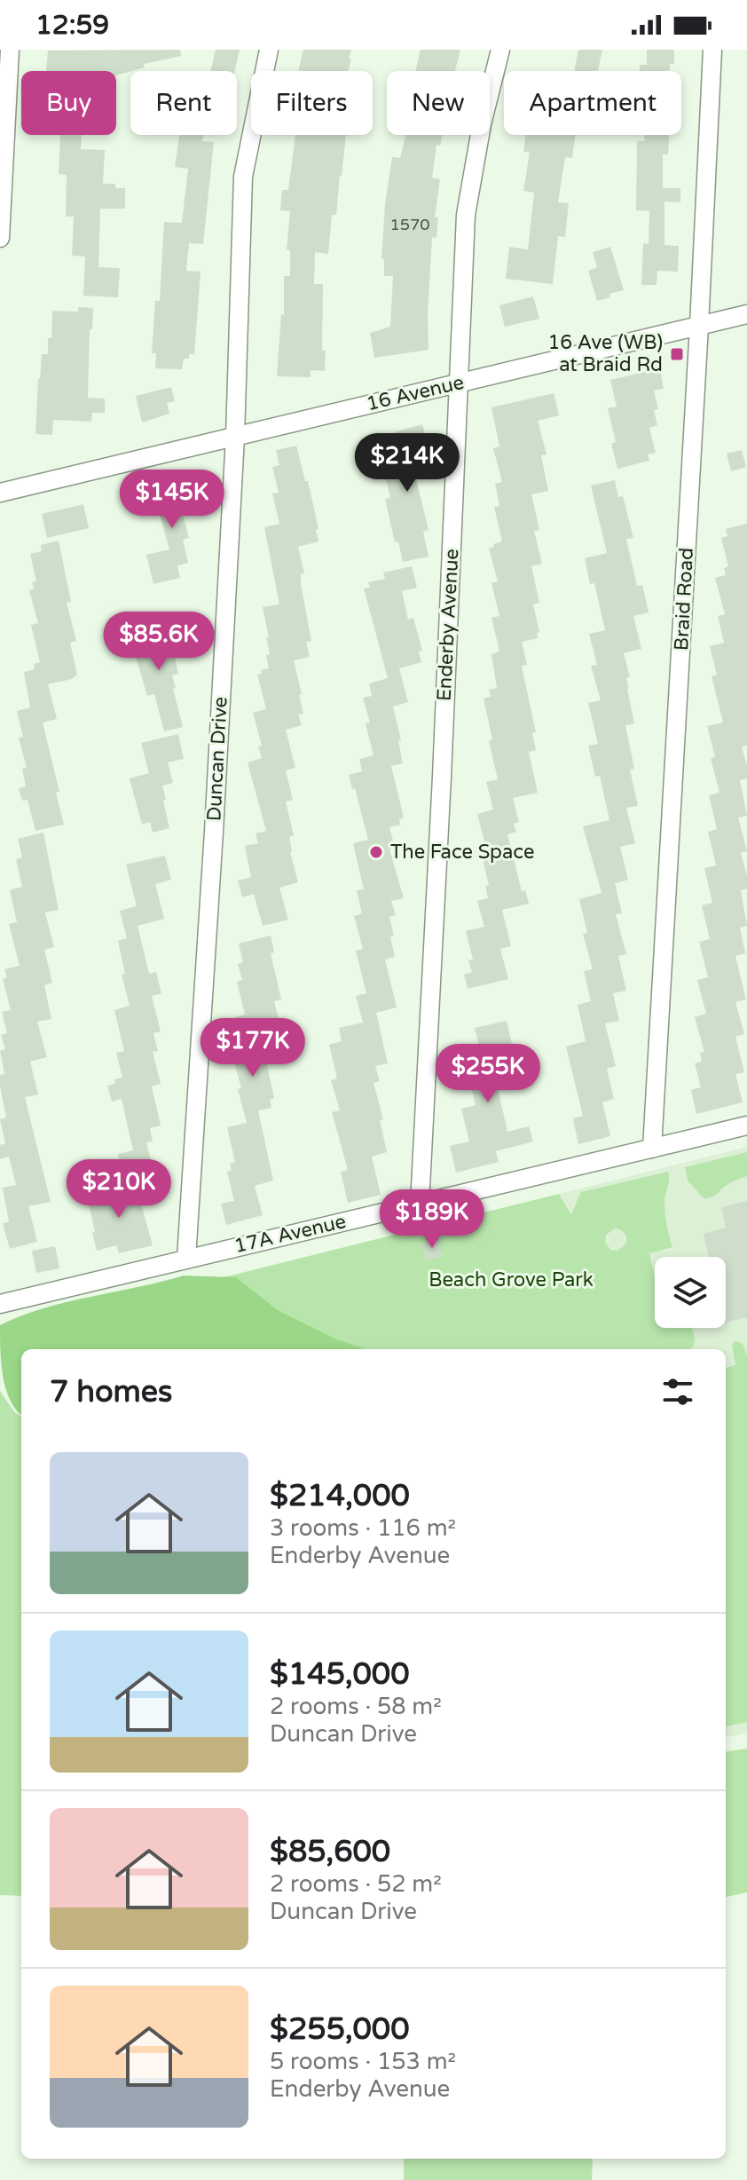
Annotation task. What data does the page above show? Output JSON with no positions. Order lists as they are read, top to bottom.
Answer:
{
  "streets": {
    "street": [
      "16 Avenue",
      "Braid Road",
      "Enderby Avenue",
      "Duncan Drive",
      "17A Avenue"
    ]
  },
  "crossings": [
    ["16 Avenue", "Braid Road"],
    ["16 Avenue", "Enderby Avenue"],
    ["16 Avenue", "Duncan Drive"],
    ["Braid Road", "17A Avenue"],
    ["Enderby Avenue", "17A Avenue"],
    ["Duncan Drive", "17A Avenue"]
  ],
  "parks": ["Beach Grove Park"],
  "places": {
    "transit": ["16 Ave (WB) at Braid Rd"],
    "other": ["The Face Space"]
  },
  "house_numbers": ["1570"],
  "page": {
    "status": "12:59",
    "chip": [
      "Buy",
      "Rent",
      "Filters",
      "New",
      "Apartment"
    ],
    "price": [
      "$214K",
      "$145K",
      "$85.6K",
      "$177K",
      "$255K",
      "$210K",
      "$189K"
    ],
    "heading": "7 homes",
    "list": [
      {
        "name": "$214,000",
        "note": "3 rooms · 116 m² · Enderby Avenue"
      },
      {
        "name": "$145,000",
        "note": "2 rooms · 58 m² · Duncan Drive"
      },
      {
        "name": "$85,600",
        "note": "2 rooms · 52 m² · Duncan Drive"
      },
      {
        "name": "$255,000",
        "note": "5 rooms · 153 m² · Enderby Avenue"
      }
    ]
  }
}
